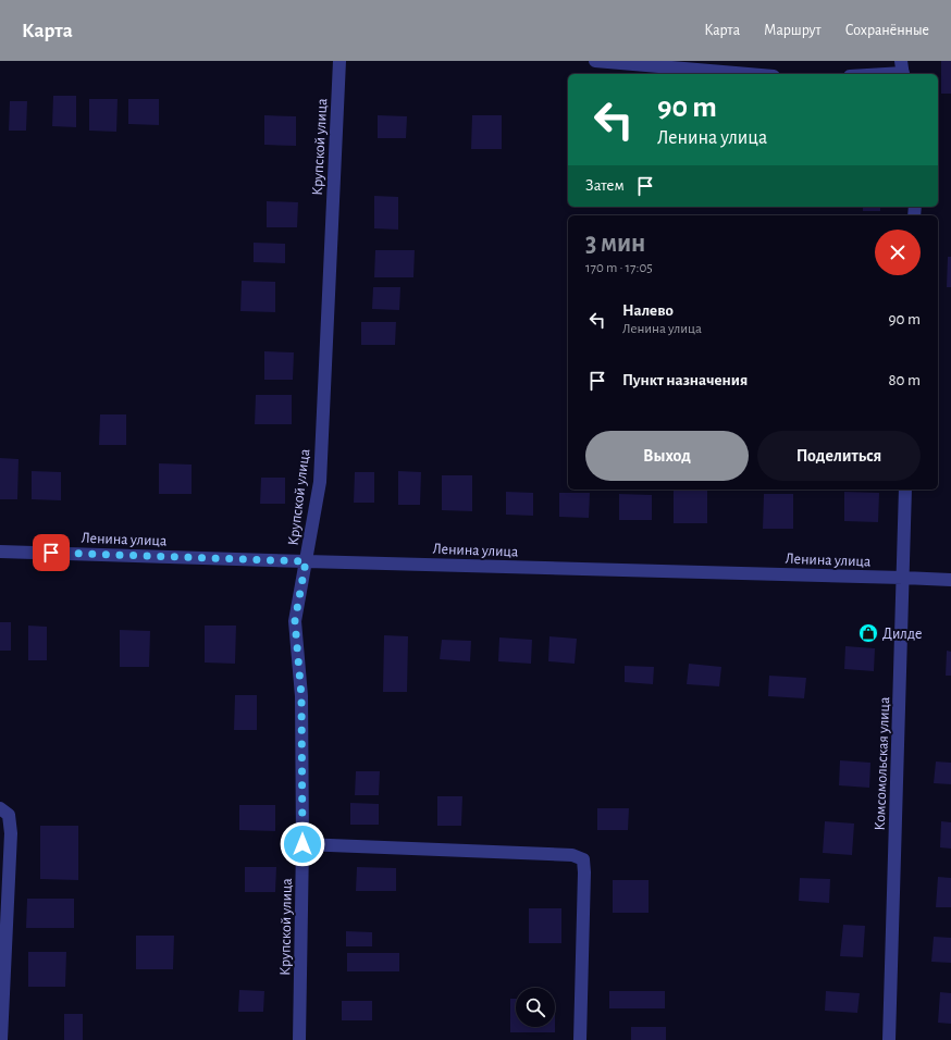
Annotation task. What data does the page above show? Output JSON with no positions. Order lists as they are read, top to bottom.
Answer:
{
  "streets": {
    "street": ["Крупской улица", "Ленина улица", "Комсомольская улица"]
  },
  "crossings": [
    ["Крупской улица", "Ленина улица"],
    ["Ленина улица", "Комсомольская улица"]
  ],
  "places": {
    "shop": ["Дилде"]
  },
  "page": {
    "header": "Карта",
    "nav": ["Карта", "Маршрут", "Сохранённые"],
    "turn": ["90 m", "Ленина улица"],
    "then": "Затем",
    "heading": ["3 мин", "170 m · 17:05"],
    "list": [
      {
        "name": "Налево",
        "note": "Ленина улица",
        "value": "90 m"
      },
      {
        "name": "Пункт назначения",
        "value": "80 m"
      }
    ],
    "buttons": ["Выход", "Поделиться"]
  }
}
